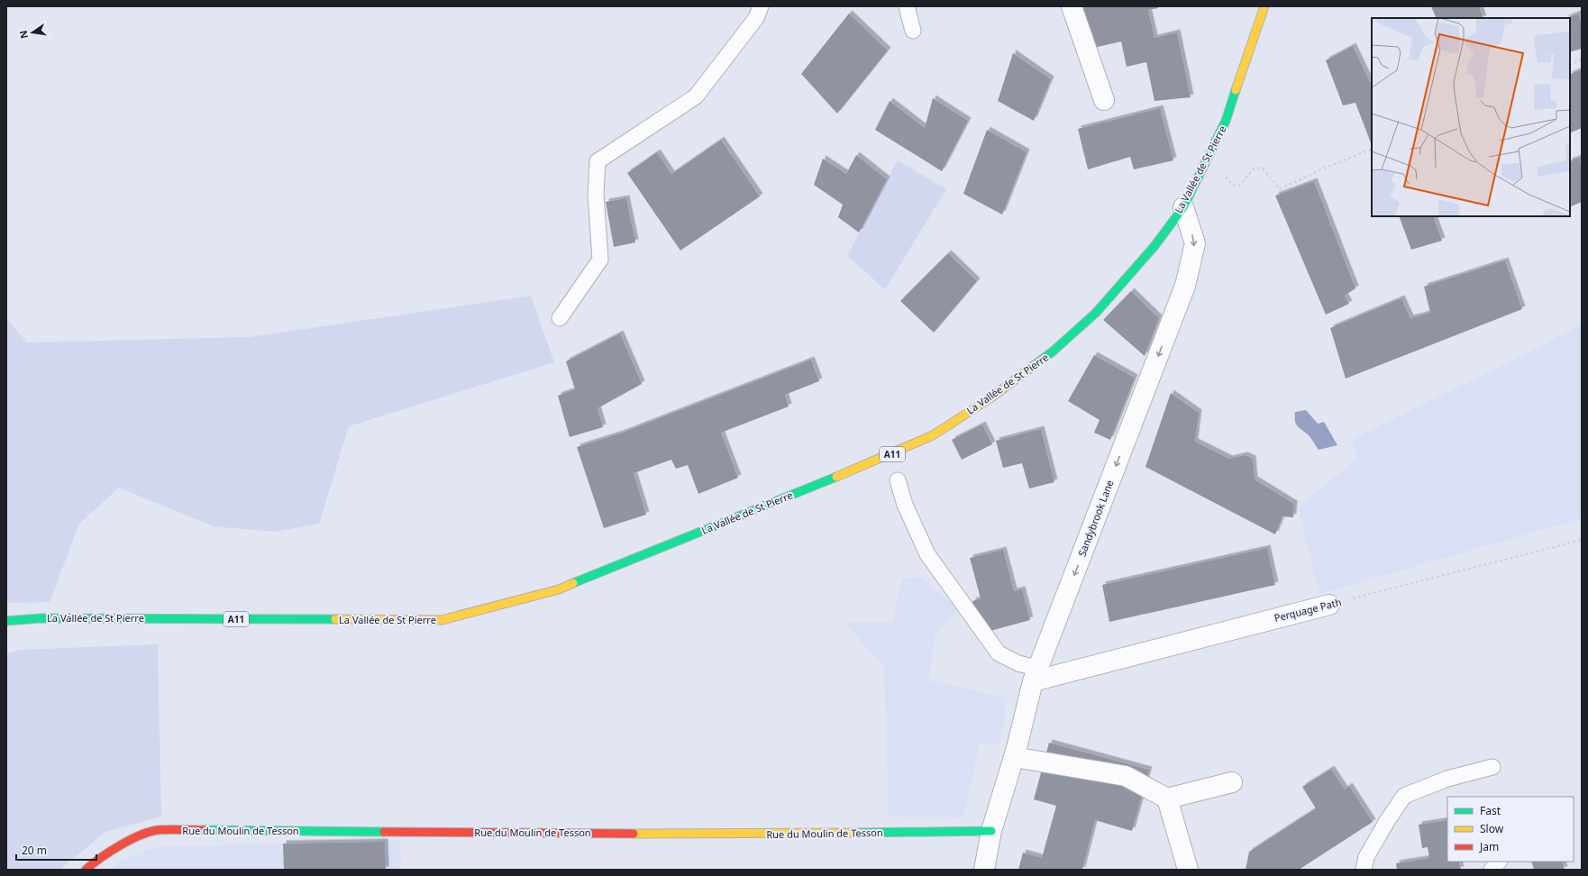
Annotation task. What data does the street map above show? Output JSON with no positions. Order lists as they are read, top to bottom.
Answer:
{
  "streets": {
    "main road": ["La Vallée de St Pierre", "A11", "Rue du Moulin de Tesson"],
    "street": ["Sandybrook Lane", "Perquage Path"]
  },
  "crossings": [
    ["La Vallée de St Pierre", "Sandybrook Lane"],
    ["Sandybrook Lane", "Perquage Path"],
    ["Sandybrook Lane", "Rue du Moulin de Tesson"]
  ],
  "one_way": ["Sandybrook Lane"],
  "legend": ["Fast", "Slow", "Jam"],
  "scale_bar": "20 m",
  "north": "left"
}
